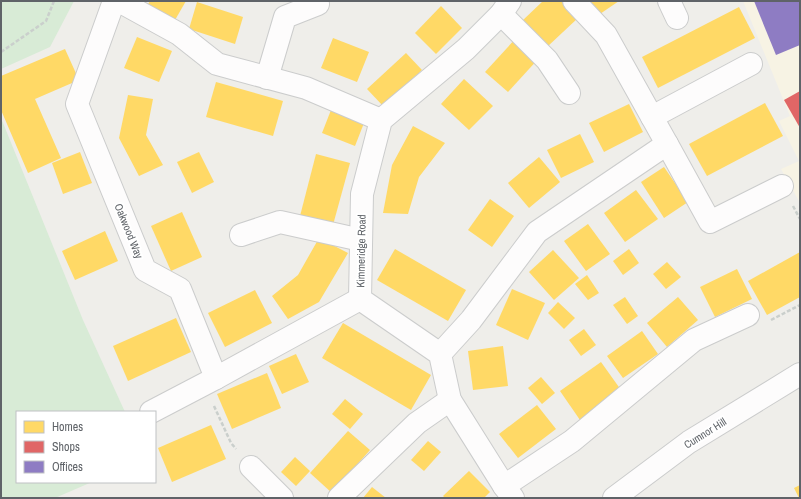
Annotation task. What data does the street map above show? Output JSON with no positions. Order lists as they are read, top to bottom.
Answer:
{
  "streets": {
    "street": ["Oakwood Way", "Kimmeridge Road", "Cumnor Hill"]
  },
  "legend": ["Homes", "Shops", "Offices"]
}
